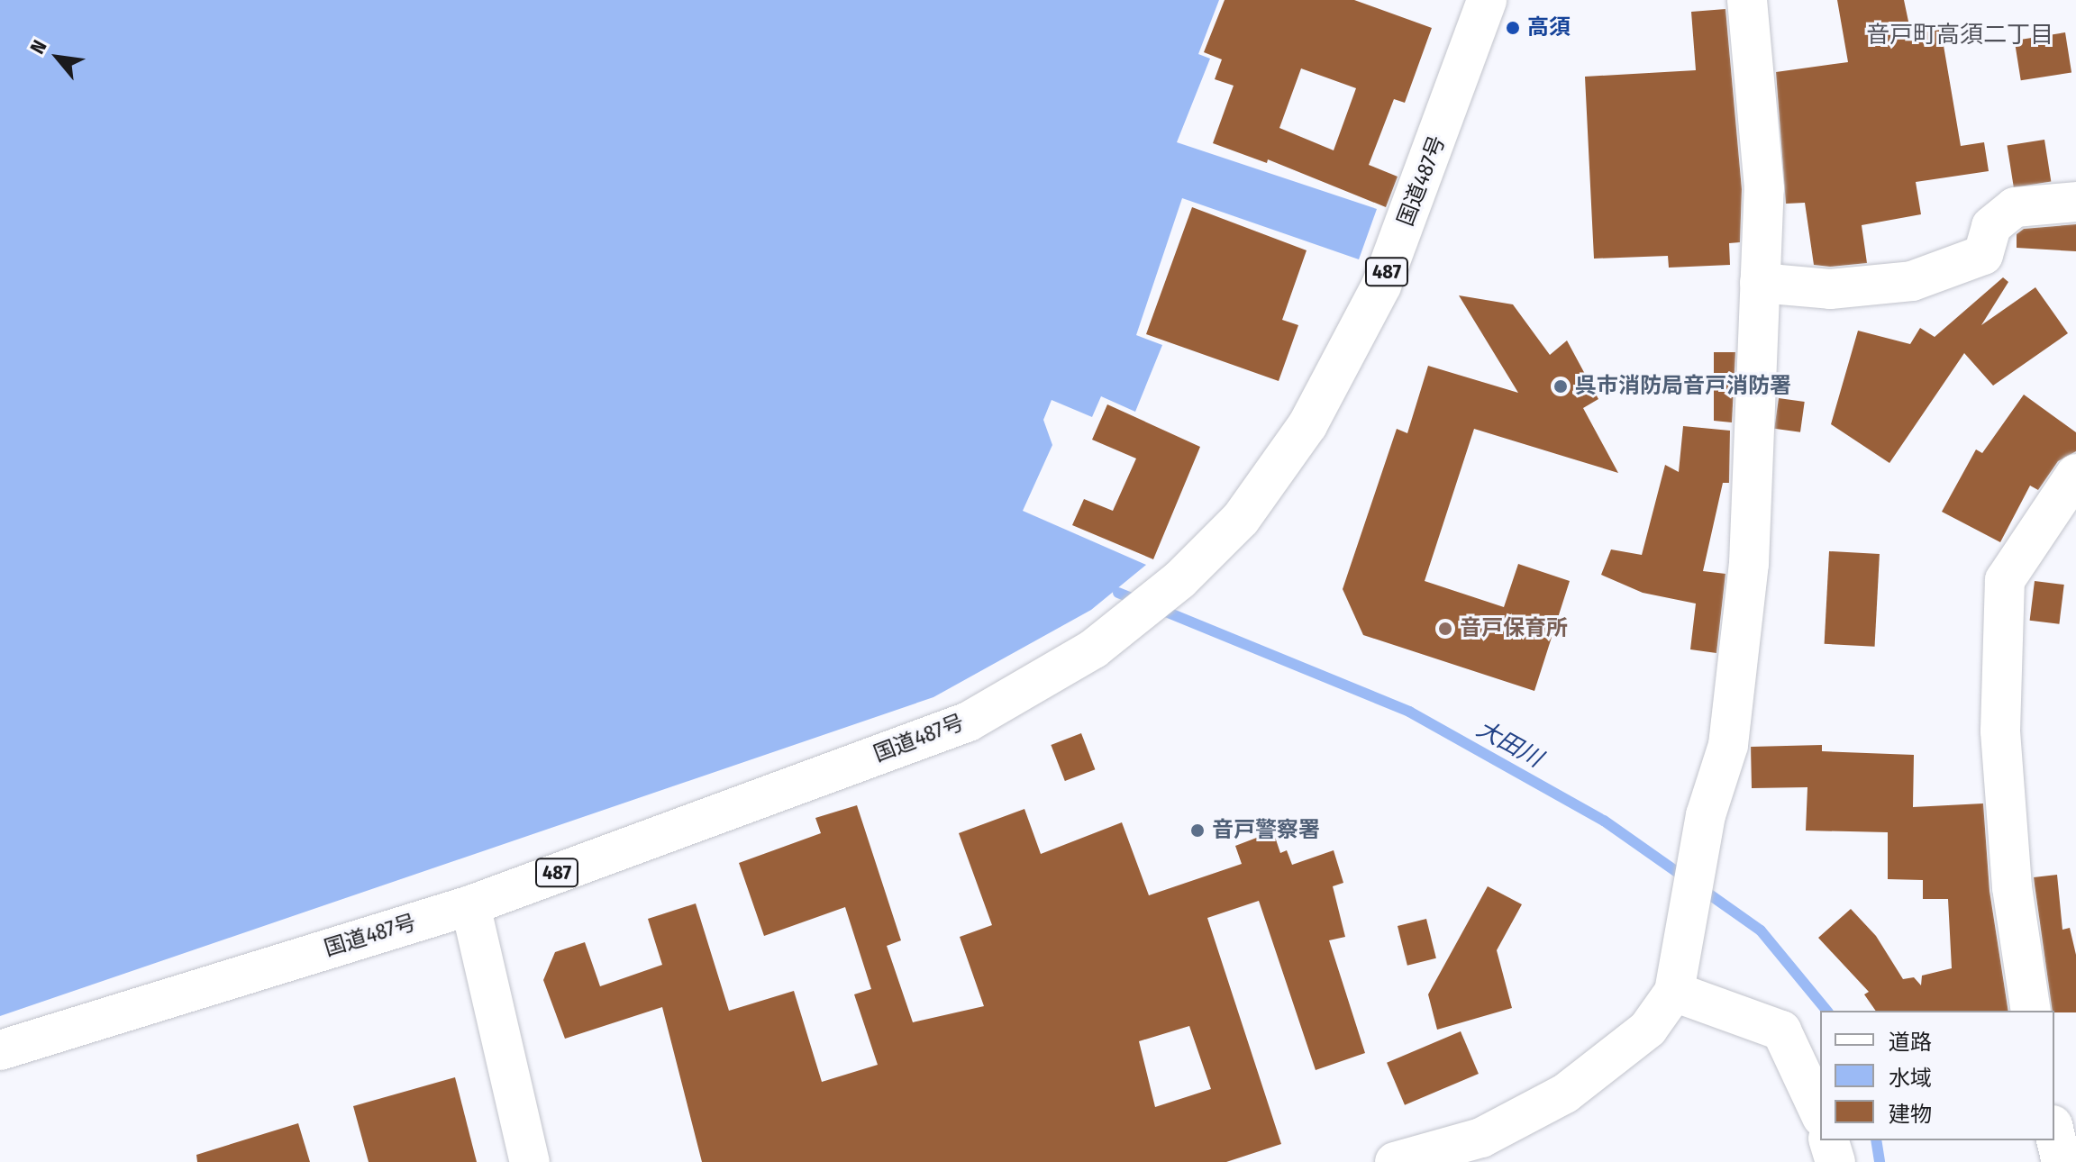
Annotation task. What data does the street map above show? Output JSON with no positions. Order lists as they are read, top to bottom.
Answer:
{
  "streets": {
    "main road": ["国道487号", "487"]
  },
  "districts": ["音戸町高須二丁目"],
  "water": ["大田川"],
  "places": [
    "高須",
    "呉市消防局音戸消防署",
    "音戸保育所",
    "音戸警察署"
  ],
  "legend": ["道路", "水域", "建物"],
  "north": "top left"
}
